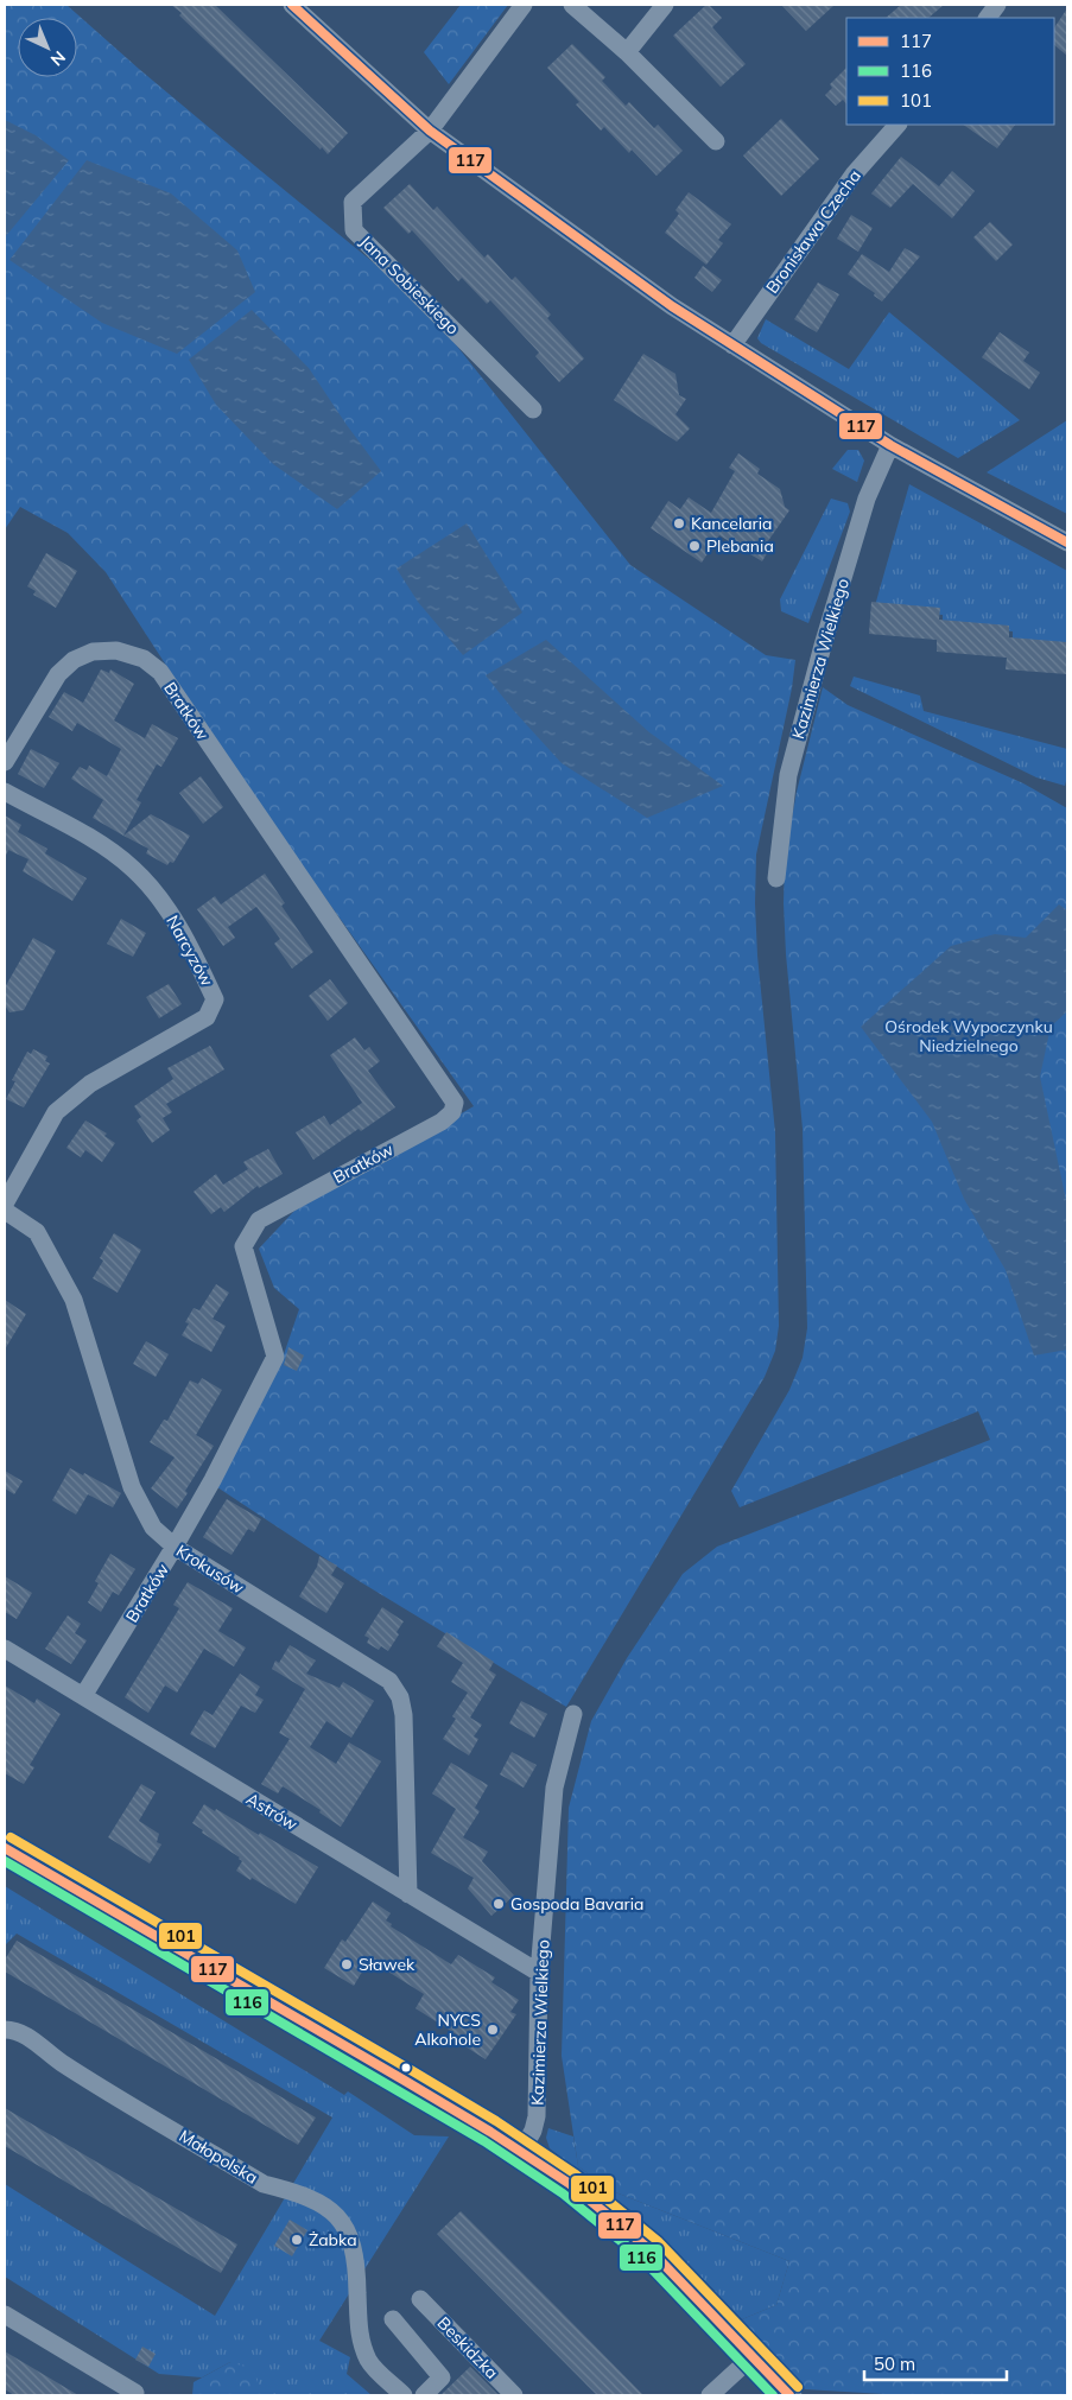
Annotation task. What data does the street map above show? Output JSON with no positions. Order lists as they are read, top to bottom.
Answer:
{
  "streets": {
    "street": [
      "Bronisława Czecha",
      "Jana Sobieskiego",
      "Kazimierza Wielkiego",
      "Bratków",
      "Narcyzów",
      "Krokusów",
      "Astrów",
      "Małopolska",
      "Beskidzka"
    ]
  },
  "crossings": [
    ["Kazimierza Wielkiego", "Astrów"],
    ["Bratków", "Krokusów"],
    ["Bratków", "Astrów"],
    ["Krokusów", "Astrów"]
  ],
  "parks": ["Ośrodek Wypoczynku Niedzielnego"],
  "places": [
    "Kancelaria",
    "Plebania",
    "Gospoda Bavaria",
    "Sławek",
    "NYCS Alkohole",
    "Żabka"
  ],
  "lines": ["transit line 117", "transit line 101", "transit line 116"],
  "legend": ["117", "116", "101"],
  "scale_bar": "50 m",
  "north": "bottom right"
}
